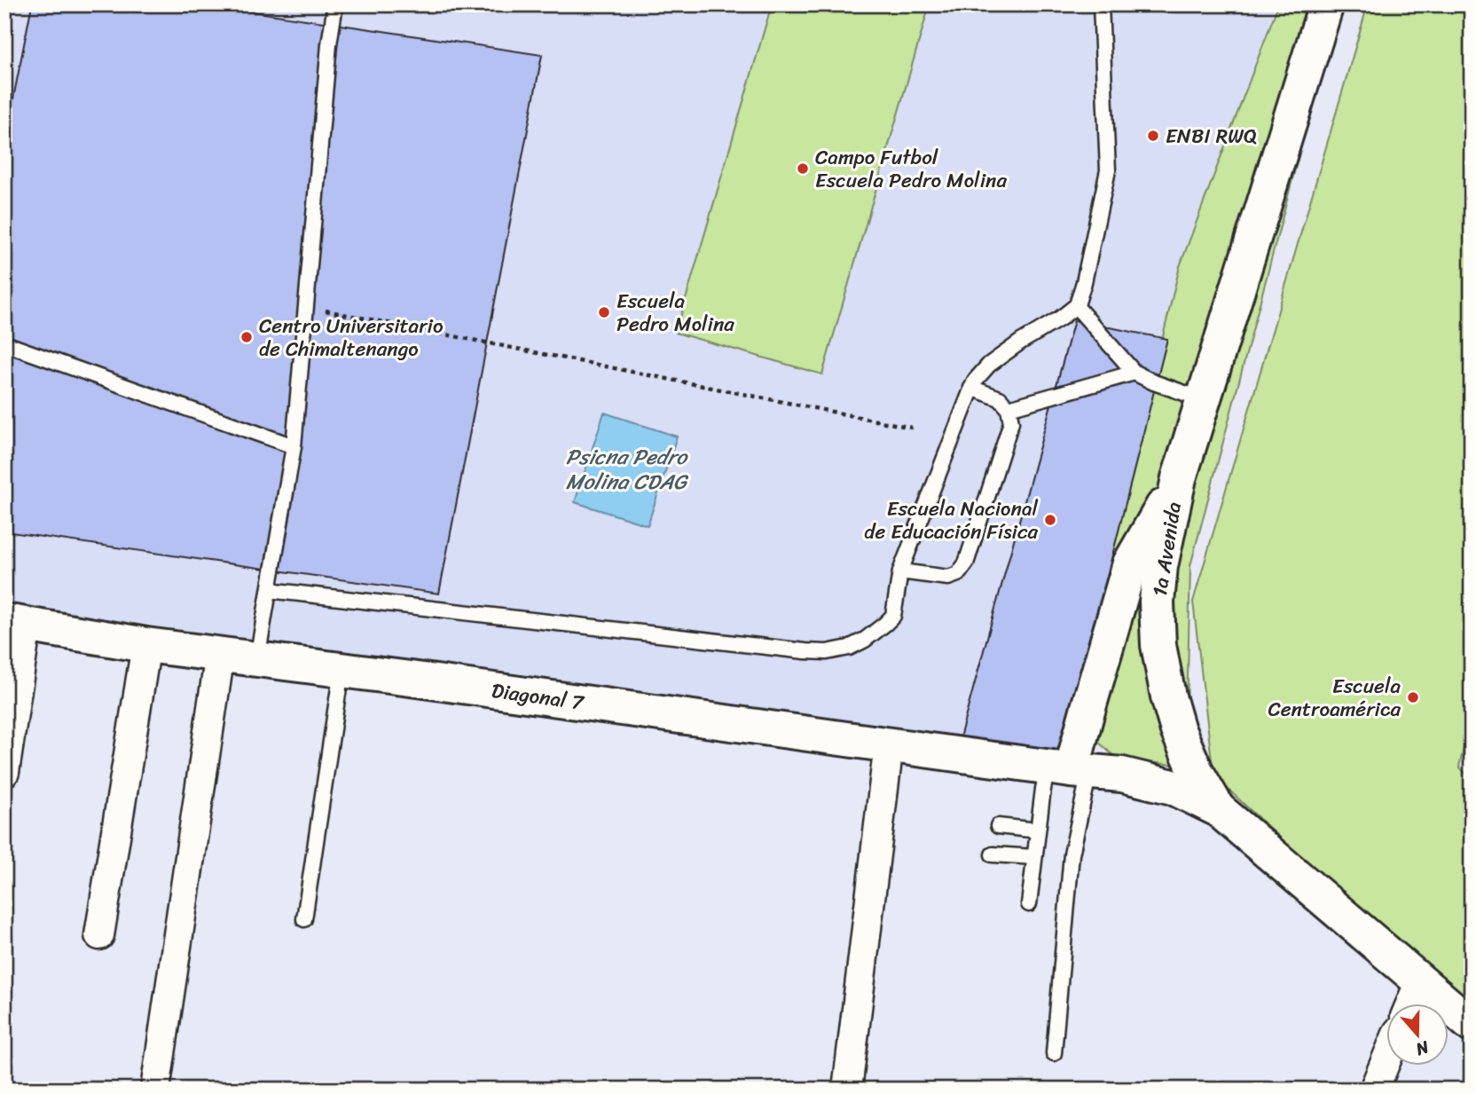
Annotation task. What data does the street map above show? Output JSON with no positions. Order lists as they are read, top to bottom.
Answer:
{
  "streets": {
    "main road": ["1a Avenida", "Diagonal 7"]
  },
  "crossings": [
    ["1a Avenida", "Diagonal 7"]
  ],
  "water": ["Psicna Pedro Molina CDAG"],
  "places": [
    "ENBI RWQ",
    "Campo Futbol Escuela Pedro Molina",
    "Escuela Pedro Molina",
    "Centro Universitario de Chimaltenango",
    "Escuela Nacional de Educación Física",
    "Escuela Centroamérica"
  ],
  "north": "bottom"
}
